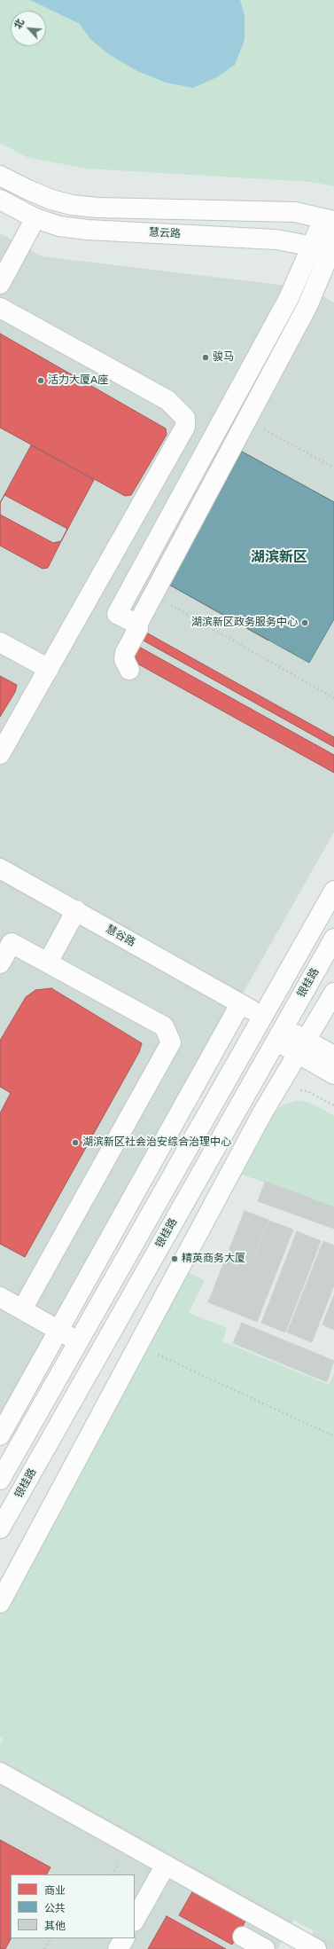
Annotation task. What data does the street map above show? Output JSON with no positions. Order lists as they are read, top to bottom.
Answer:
{
  "streets": {
    "street": ["慧云路", "慧谷路", "银桂路"]
  },
  "crossings": [
    ["慧谷路", "银桂路"]
  ],
  "districts": ["湖滨新区"],
  "places": [
    "骏马",
    "活力大厦A座",
    "湖滨新区政务服务中心",
    "湖滨新区社会治安综合治理中心",
    "精英商务大厦"
  ],
  "legend": ["商业", "公共", "其他"],
  "north": "top left"
}
